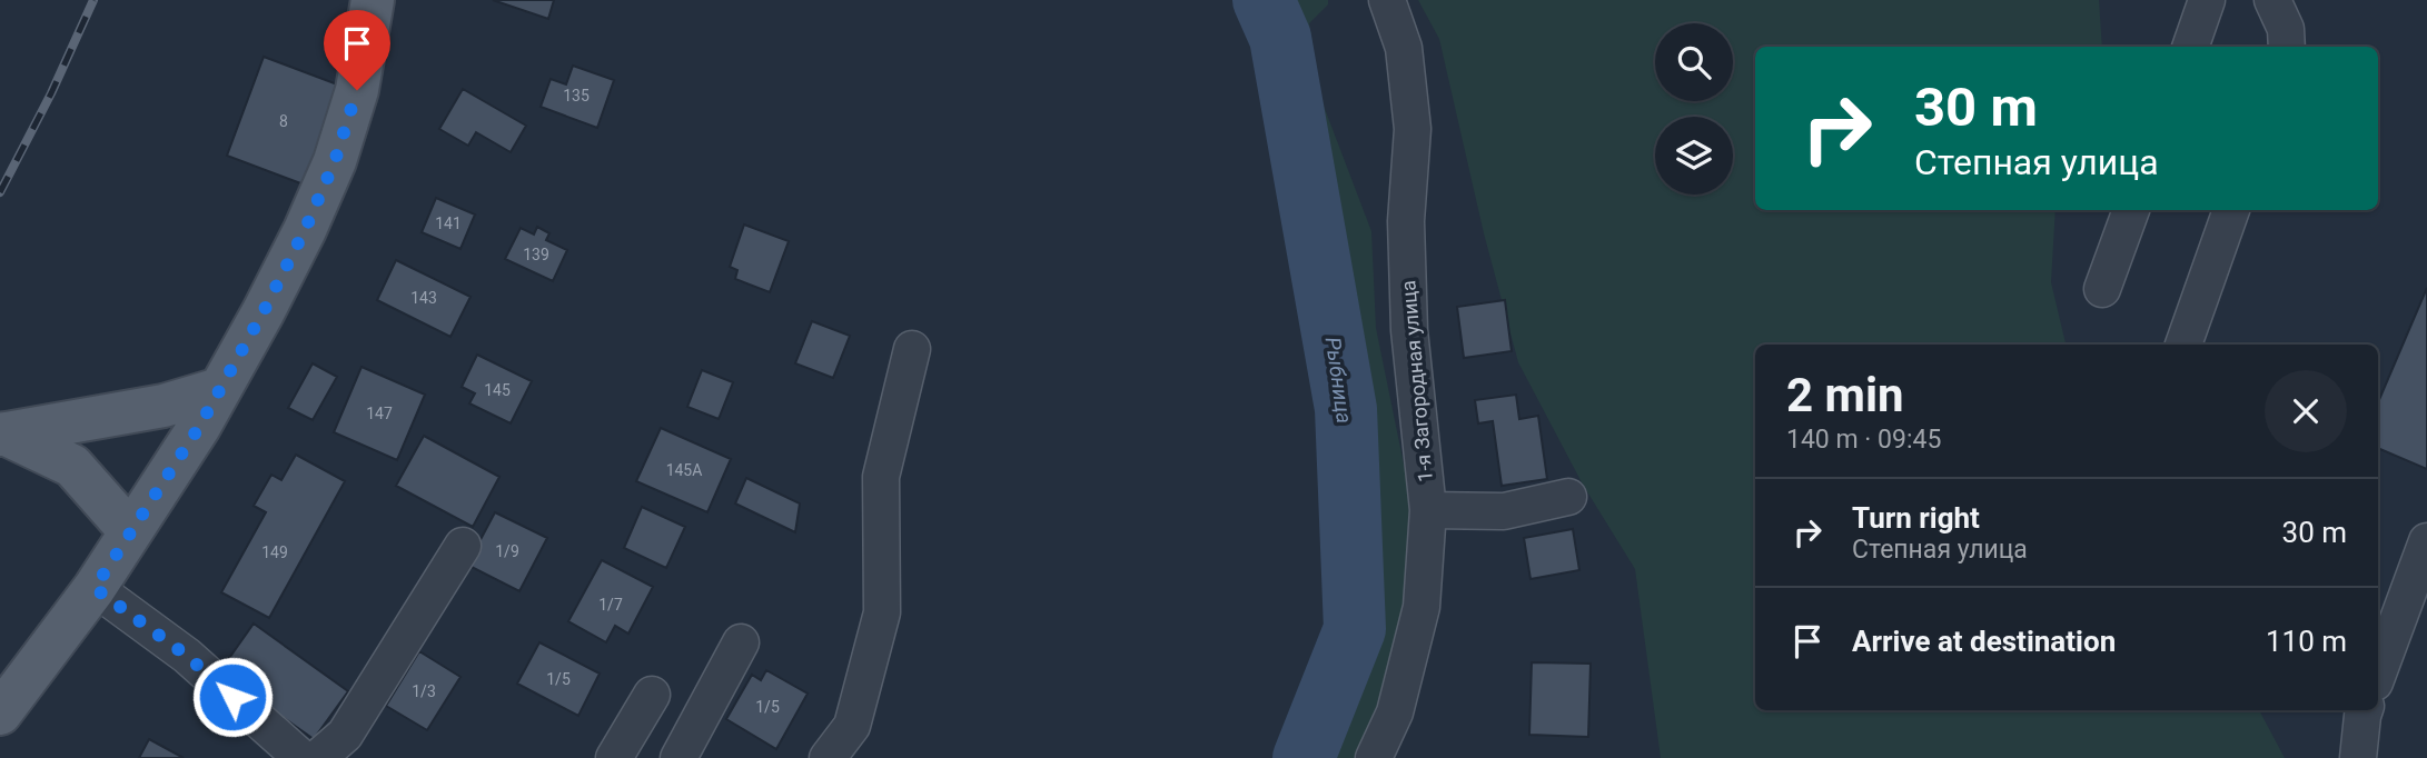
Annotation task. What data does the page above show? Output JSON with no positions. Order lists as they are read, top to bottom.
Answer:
{
  "streets": {
    "street": ["1-я Загородная улица"]
  },
  "water": ["Рыбница"],
  "house_numbers": [
    "135",
    "8",
    "141",
    "139",
    "143",
    "145",
    "147",
    "145А",
    "1/9",
    "149",
    "1/7",
    "1/5",
    "1/3",
    "1/5"
  ],
  "page": {
    "turn": ["30 m", "Степная улица"],
    "heading": ["2 min", "140 m · 09:45"],
    "list": [
      {
        "name": "Turn right",
        "note": "Степная улица",
        "value": "30 m"
      },
      {
        "name": "Arrive at destination",
        "value": "110 m"
      }
    ]
  }
}
